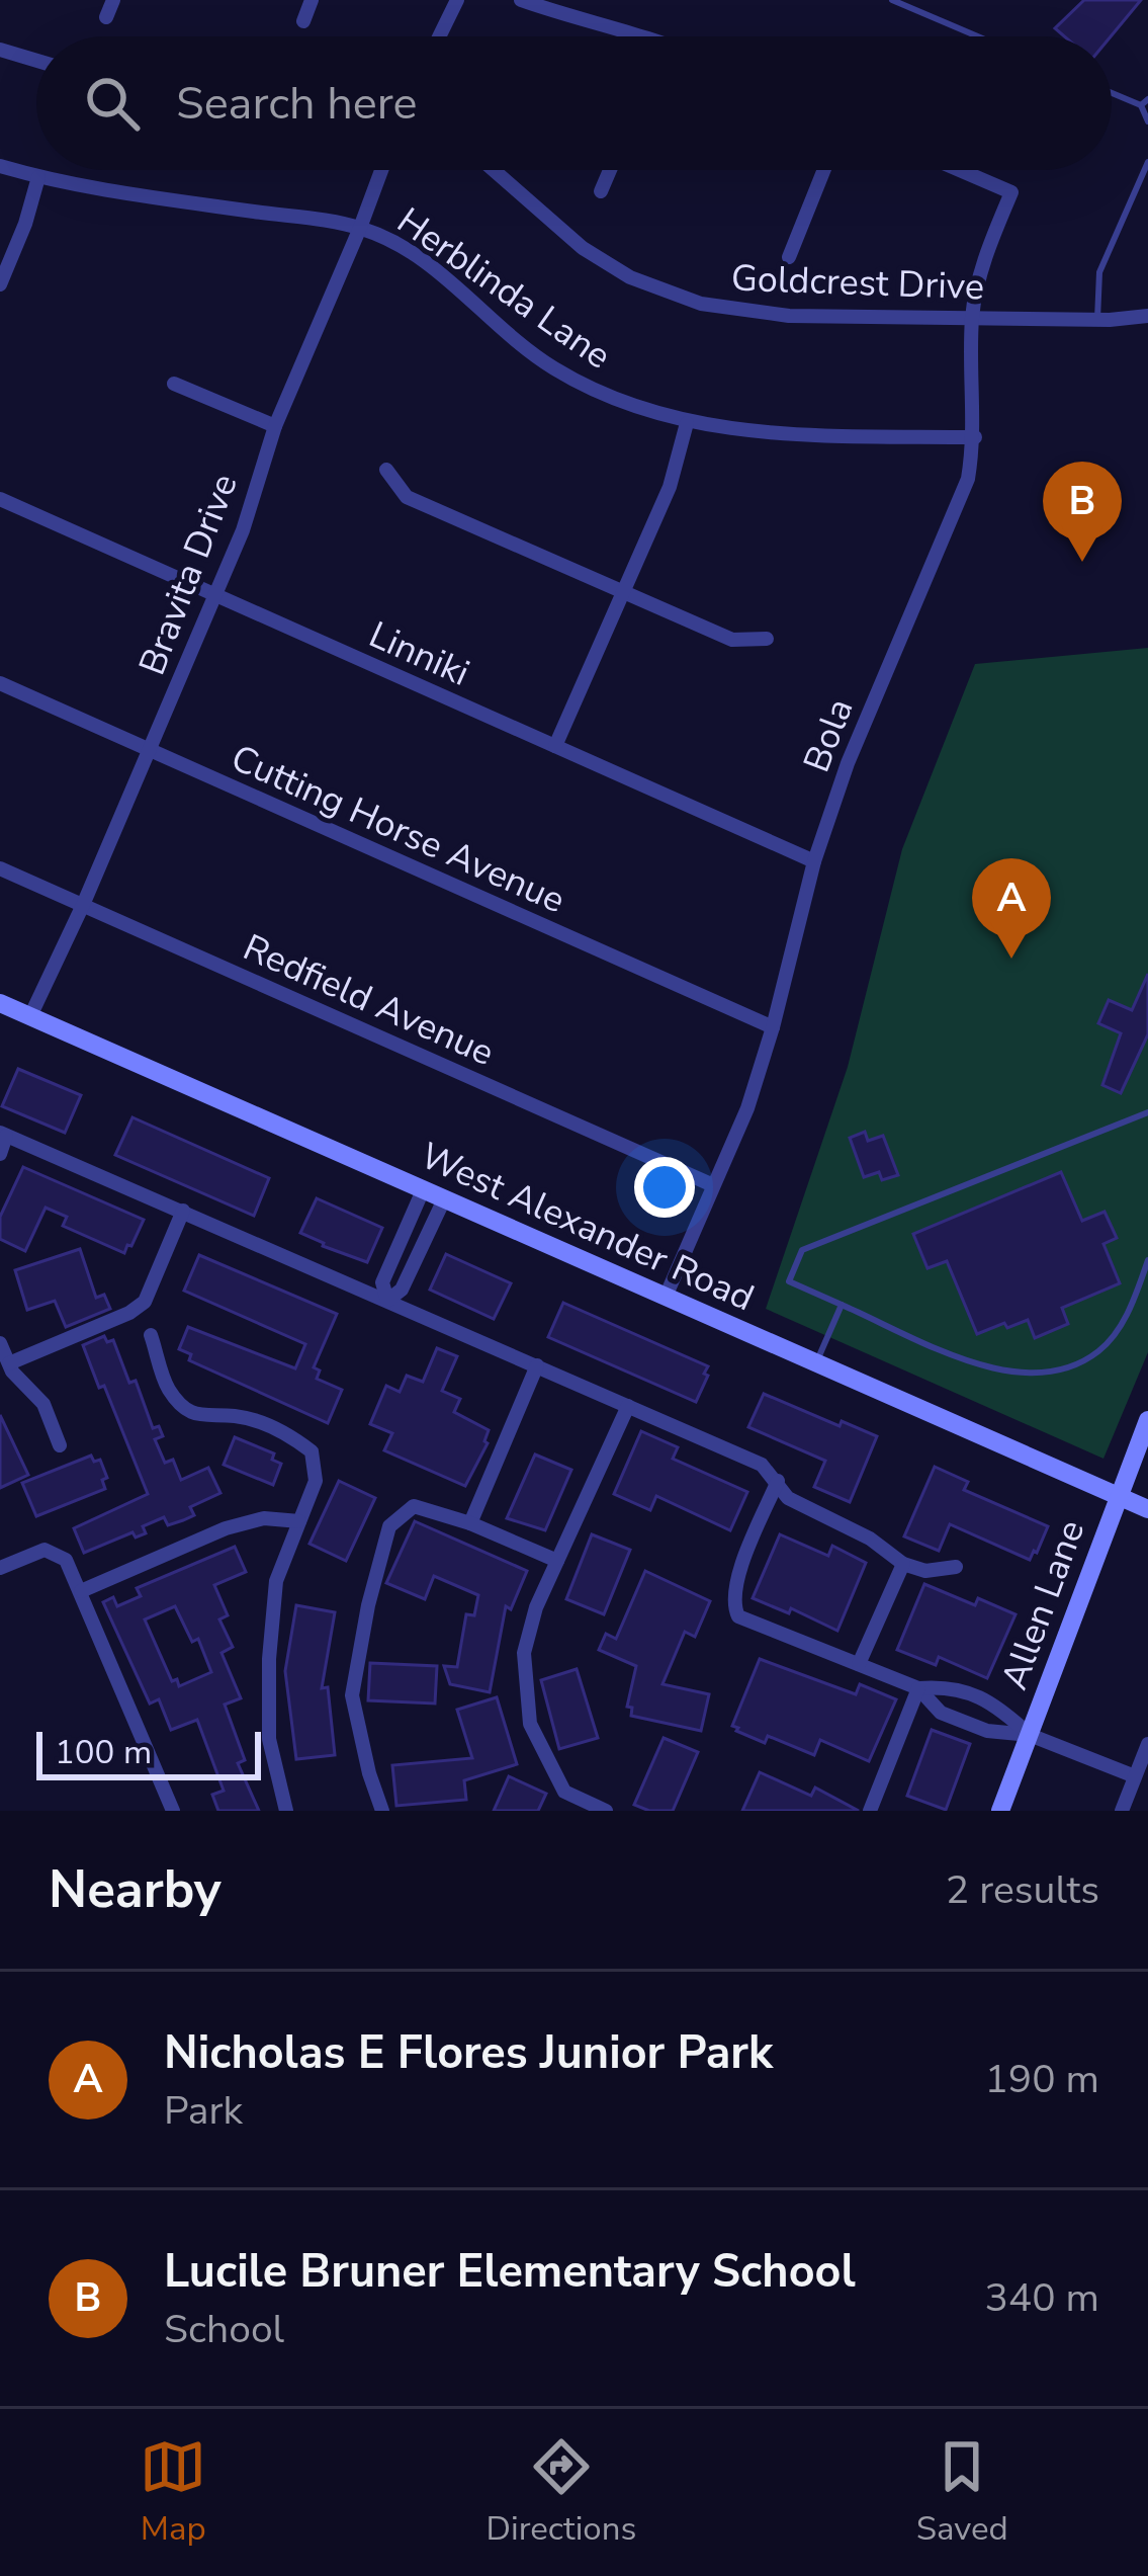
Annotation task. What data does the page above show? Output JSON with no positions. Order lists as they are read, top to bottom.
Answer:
{
  "streets": {
    "main road": ["West Alexander Road", "Allen Lane"],
    "street": [
      "Goldcrest Drive",
      "Herblinda Lane",
      "Bravita Drive",
      "Linniki",
      "Bola",
      "Cutting Horse Avenue",
      "Redfield Avenue"
    ]
  },
  "crossings": [
    ["Goldcrest Drive", "Bola"],
    ["Herblinda Lane", "Bravita Drive"],
    ["Herblinda Lane", "Bola"],
    ["Bravita Drive", "Linniki"],
    ["Bravita Drive", "Cutting Horse Avenue"],
    ["Bravita Drive", "Redfield Avenue"],
    ["Bravita Drive", "West Alexander Road"],
    ["Linniki", "Bola"],
    ["Bola", "Cutting Horse Avenue"],
    ["Bola", "Redfield Avenue"],
    ["Bola", "West Alexander Road"],
    ["West Alexander Road", "Allen Lane"]
  ],
  "scale_bar": "100 m",
  "page": {
    "search": "Search here",
    "pins": ["B", "A"],
    "scale": "100 m",
    "heading": ["Nearby", "2 results"],
    "list": [
      {
        "mark": "A",
        "name": "Nicholas E Flores Junior Park",
        "note": "Park",
        "value": "190 m"
      },
      {
        "mark": "B",
        "name": "Lucile Bruner Elementary School",
        "note": "School",
        "value": "340 m"
      }
    ],
    "nav": ["Map", "Directions", "Saved"]
  }
}
